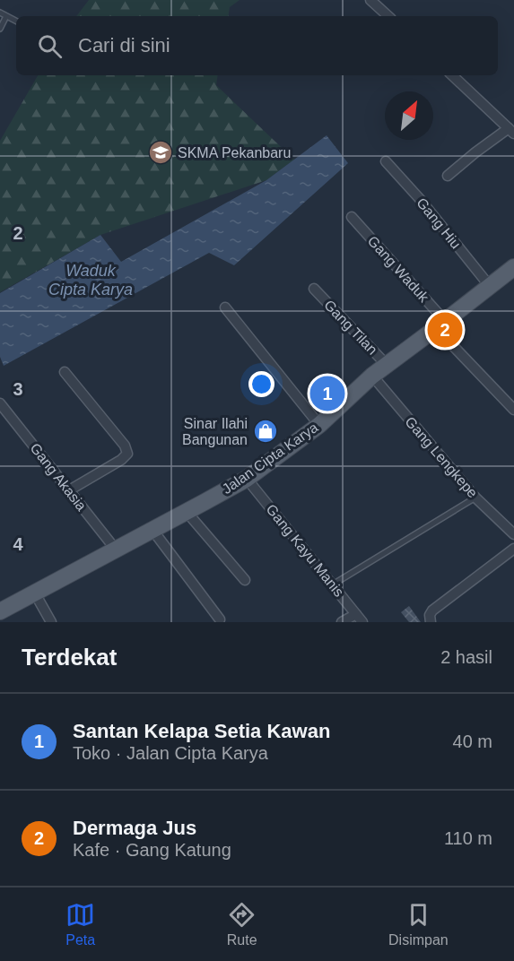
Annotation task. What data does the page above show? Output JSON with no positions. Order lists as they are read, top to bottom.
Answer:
{
  "streets": {
    "main road": ["Jalan Cipta Karya"],
    "street": [
      "Gang Hiu",
      "Gang Waduk",
      "Gang Tilan",
      "Gang Lengkepe",
      "Gang Akasia",
      "Gang Kayu Manis"
    ]
  },
  "crossings": [
    ["Gang Hiu", "Jalan Cipta Karya"],
    ["Gang Waduk", "Jalan Cipta Karya"],
    ["Gang Tilan", "Jalan Cipta Karya"],
    ["Gang Lengkepe", "Jalan Cipta Karya"],
    ["Jalan Cipta Karya", "Gang Akasia"],
    ["Jalan Cipta Karya", "Gang Kayu Manis"]
  ],
  "water": ["Waduk Cipta Karya"],
  "places": {
    "school or university": ["SKMA Pekanbaru"],
    "shop": ["Sinar Ilahi Bangunan"]
  },
  "north": "top right",
  "page": {
    "search": "Cari di sini",
    "pins": ["2", "1"],
    "heading": ["Terdekat", "2 hasil"],
    "list": [
      {
        "mark": "1",
        "name": "Santan Kelapa Setia Kawan",
        "note": "Toko · Jalan Cipta Karya",
        "value": "40 m"
      },
      {
        "mark": "2",
        "name": "Dermaga Jus",
        "note": "Kafe · Gang Katung",
        "value": "110 m"
      }
    ],
    "nav": ["Peta", "Rute", "Disimpan"]
  },
  "grid": {
    "rows": ["2", "3", "4"]
  }
}
